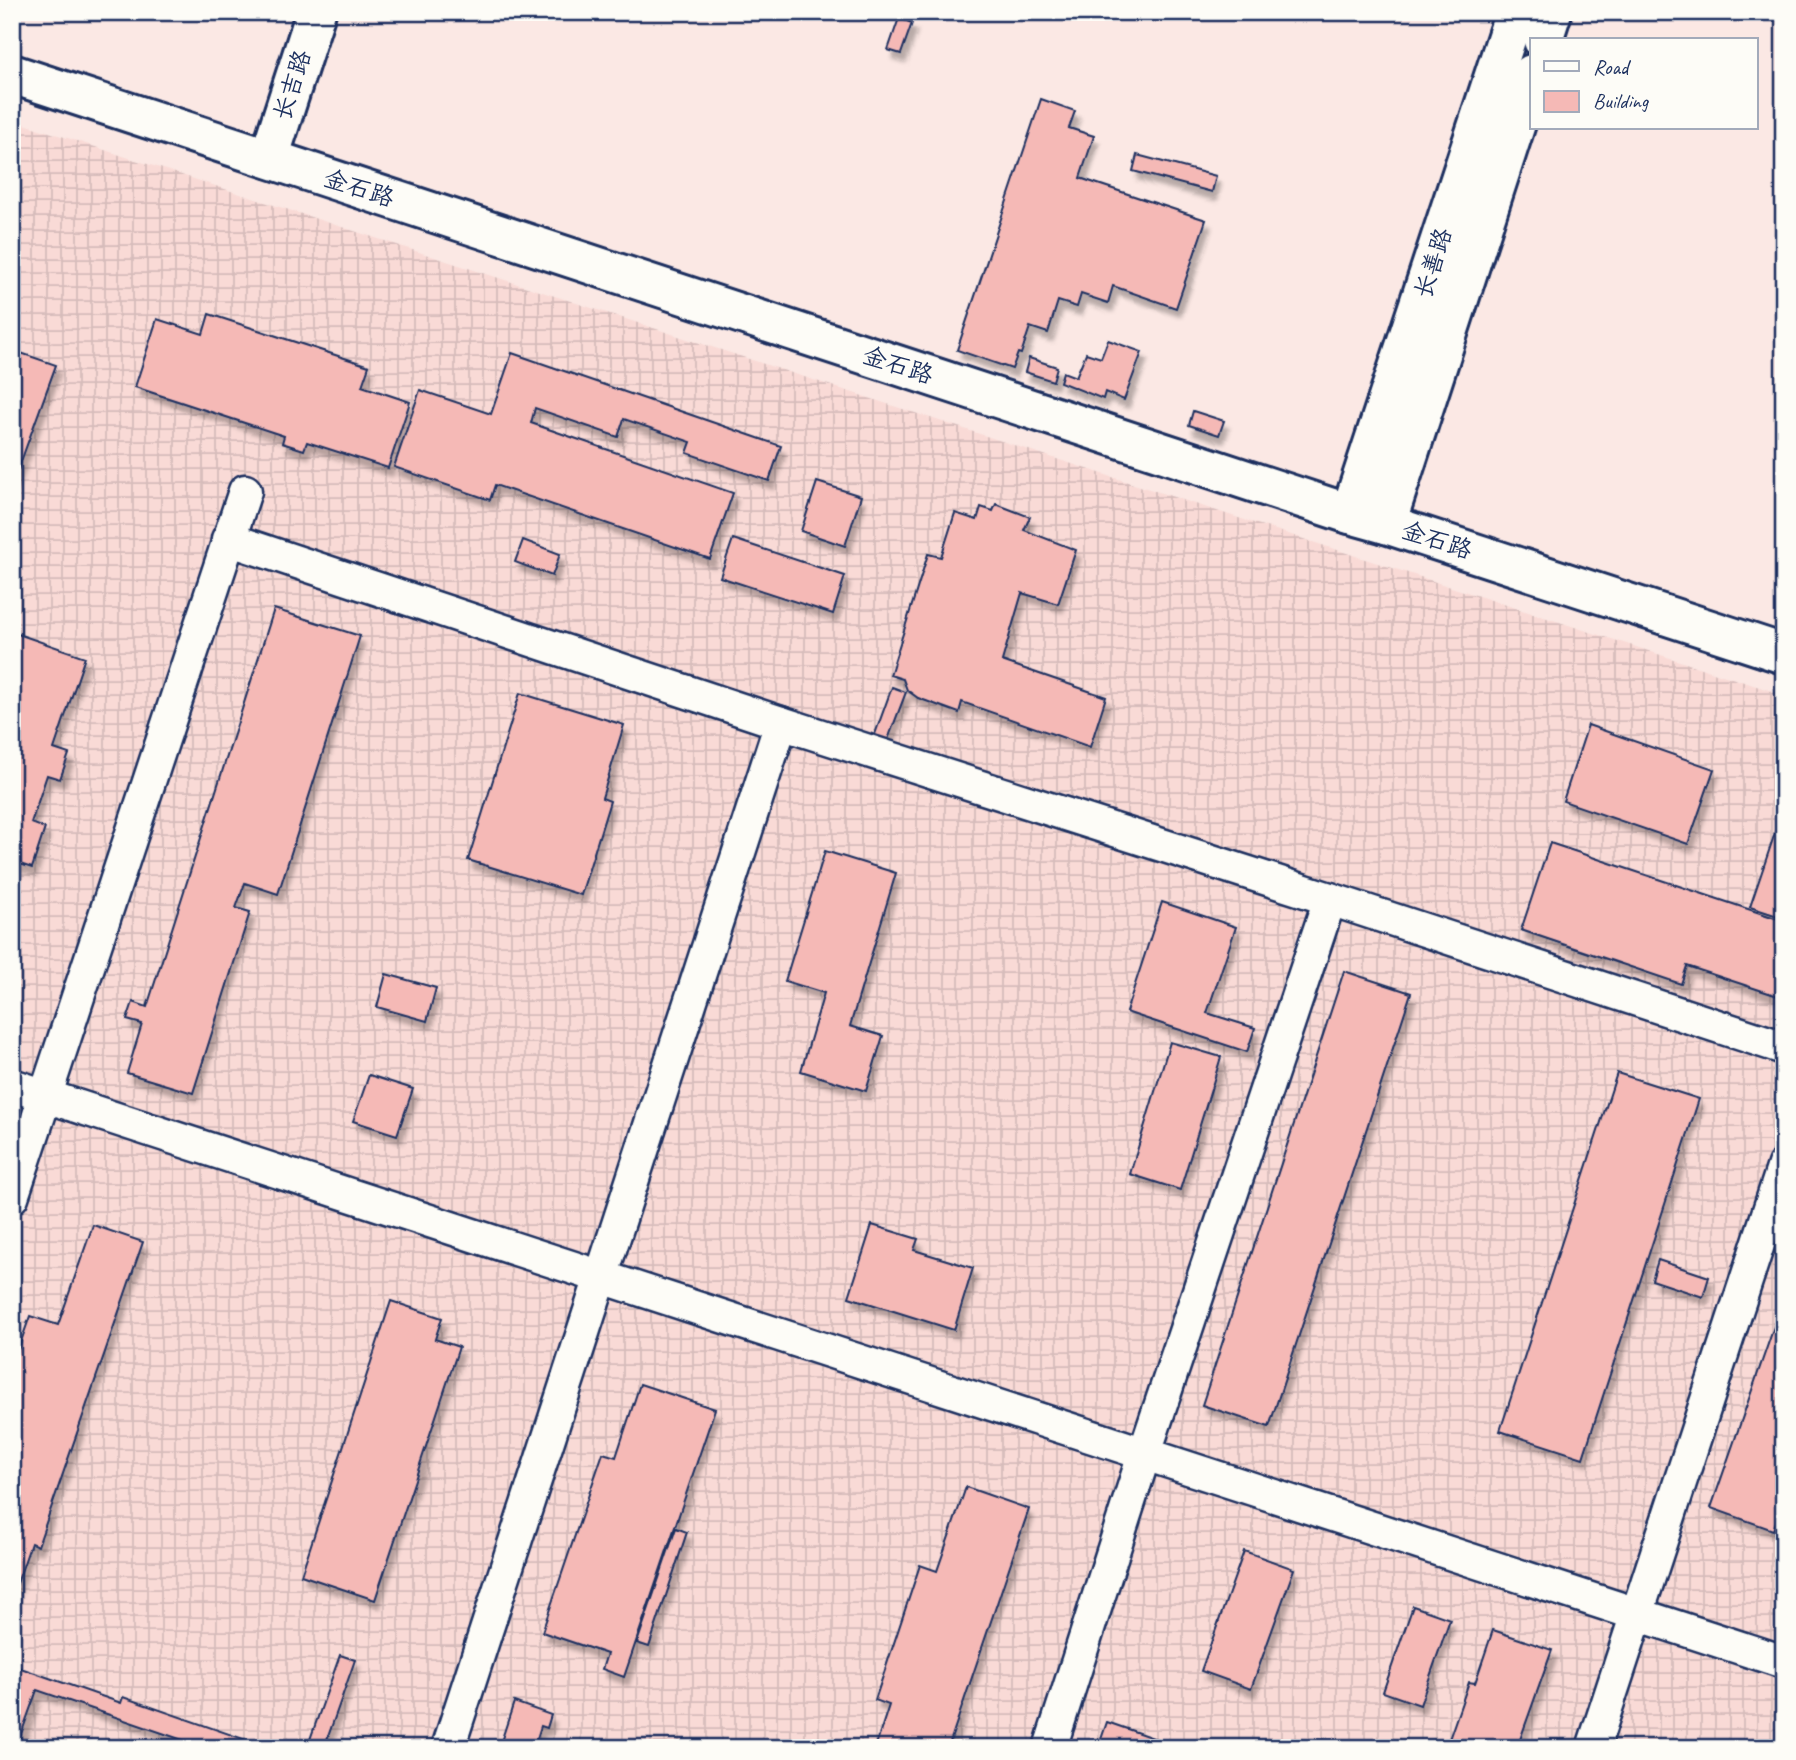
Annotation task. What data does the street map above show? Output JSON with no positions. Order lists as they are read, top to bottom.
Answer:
{
  "streets": {
    "street": ["长吉路", "金石路", "长善路"]
  },
  "crossings": [
    ["长吉路", "金石路"],
    ["金石路", "长善路"]
  ],
  "legend": ["Road", "Building"]
}
